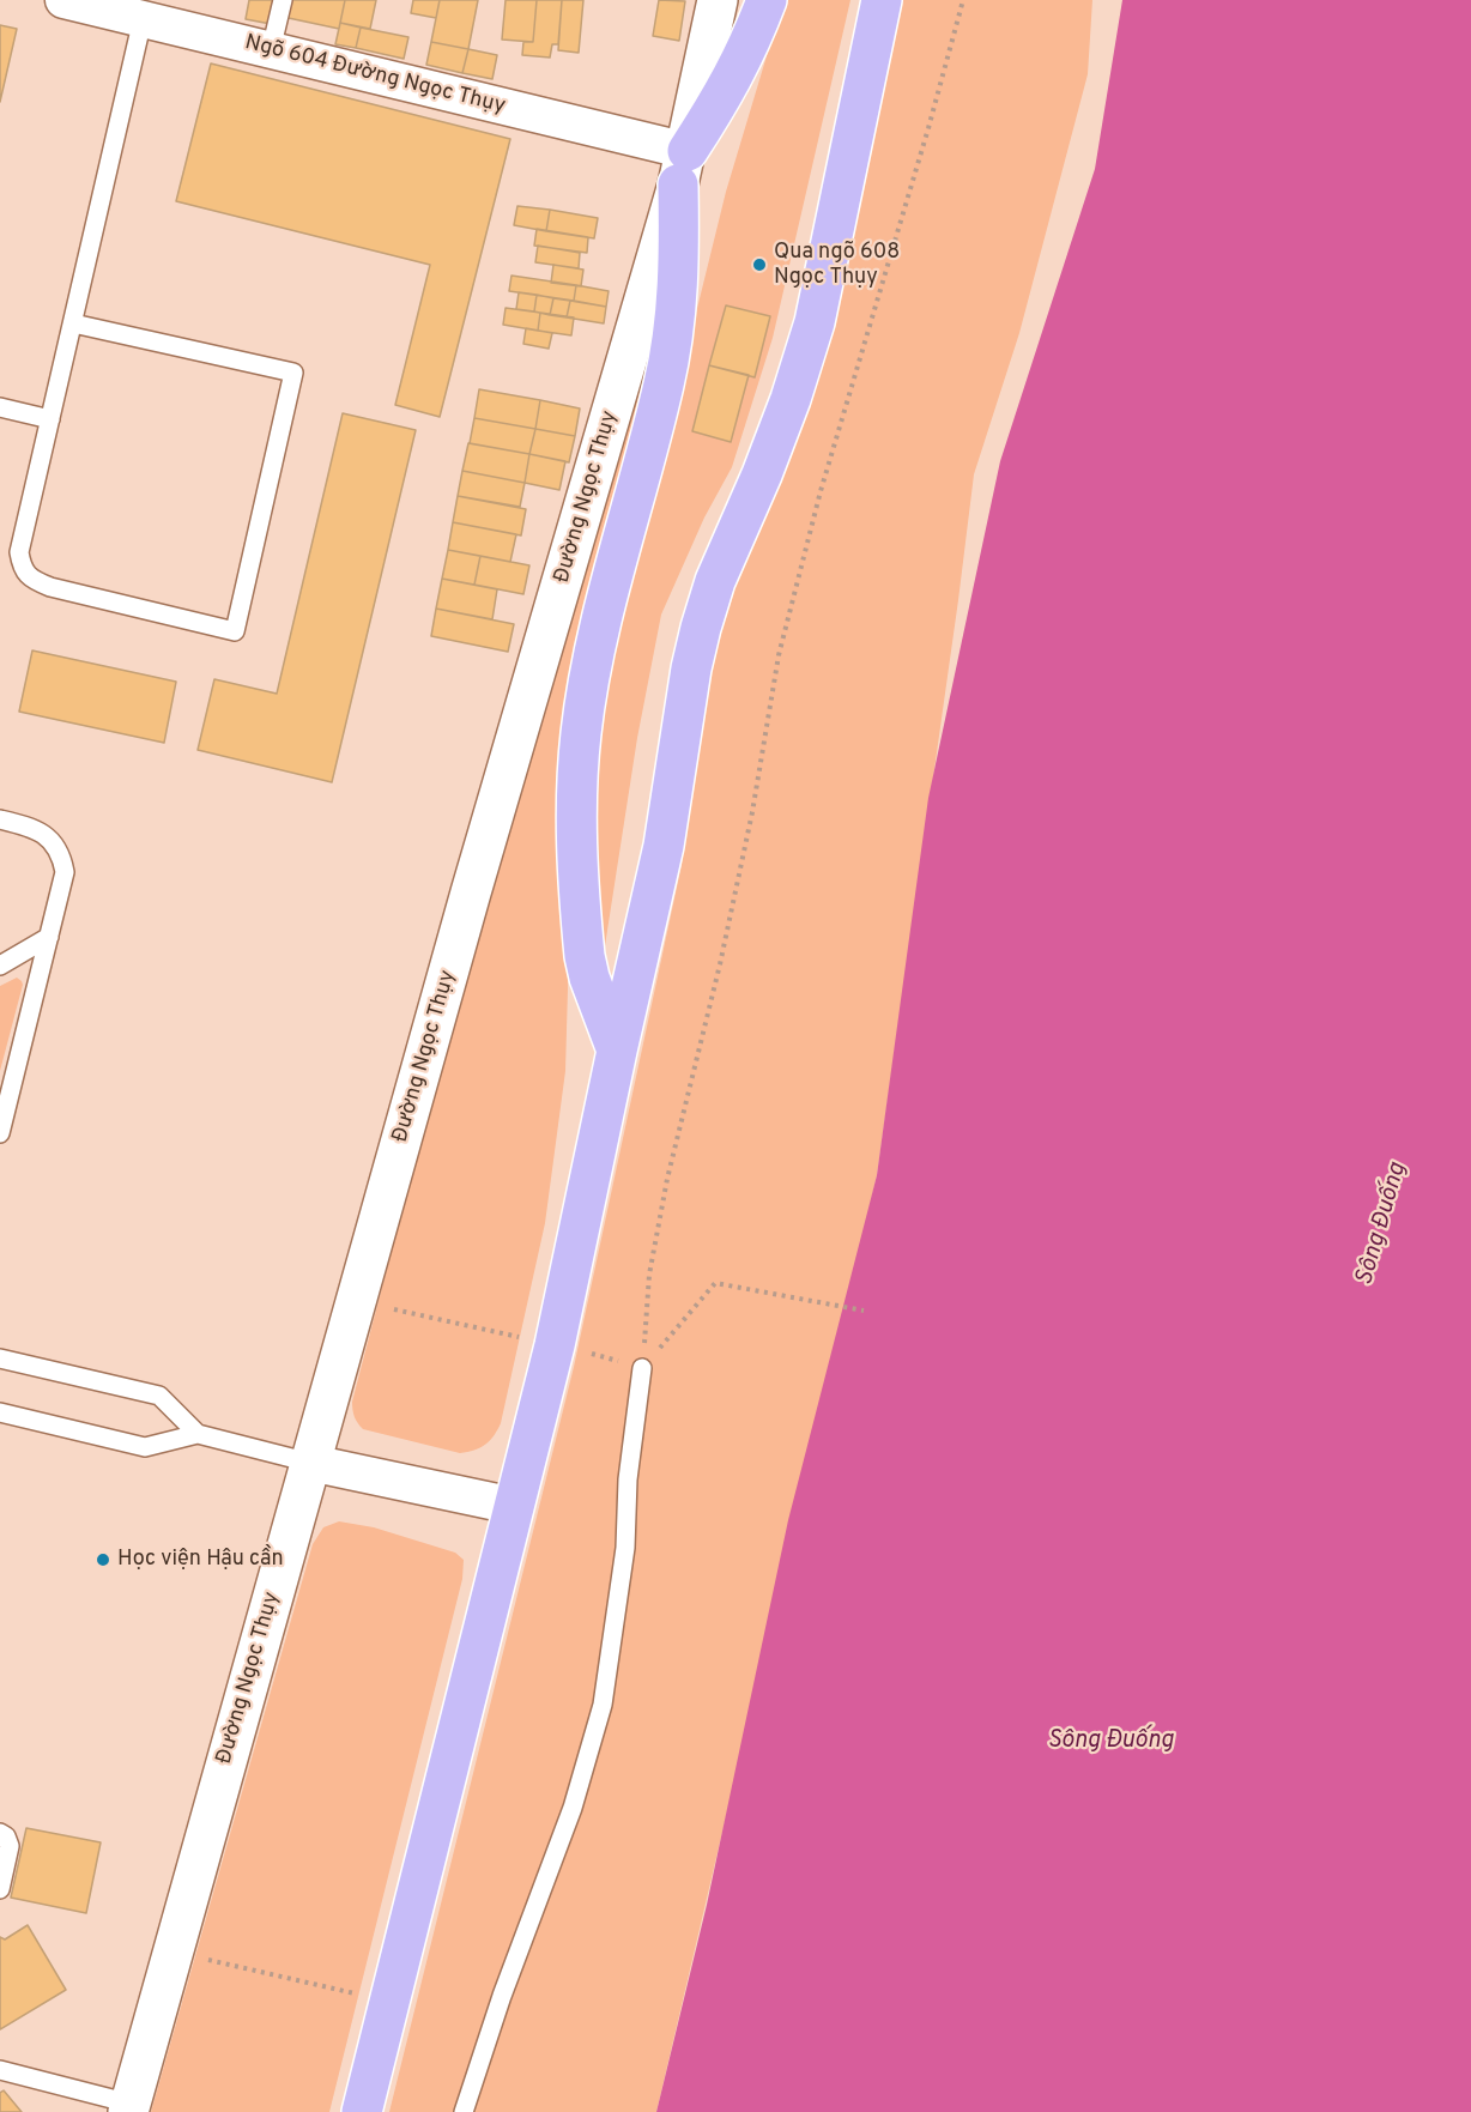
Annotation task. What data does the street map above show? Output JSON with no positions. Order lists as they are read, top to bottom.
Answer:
{
  "streets": {
    "street": ["Ngõ 604 Đường Ngọc Thụy", "Đường Ngọc Thụy"]
  },
  "crossings": [
    ["Ngõ 604 Đường Ngọc Thụy", "Đường Ngọc Thụy"]
  ],
  "water": ["Sông Đuống"],
  "places": ["Qua ngõ 608 Ngọc Thụy", "Học viện Hậu cần"]
}
